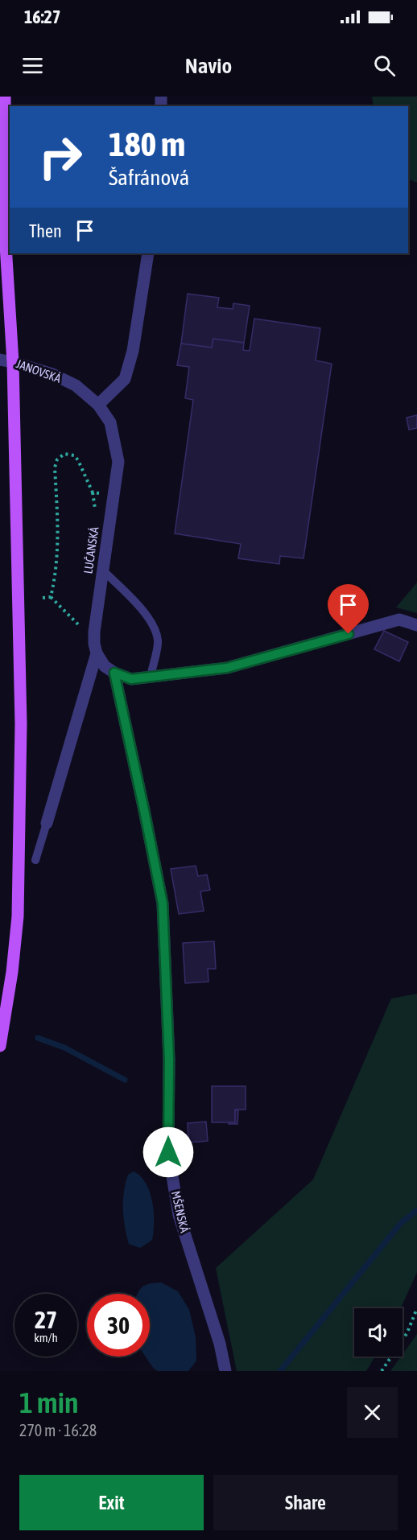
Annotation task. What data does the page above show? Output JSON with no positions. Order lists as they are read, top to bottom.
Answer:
{
  "streets": {
    "street": ["JANOVSKÁ", "LUČANSKÁ", "MŠENSKÁ"]
  },
  "crossings": [
    ["JANOVSKÁ", "LUČANSKÁ"]
  ],
  "page": {
    "status": "16:27",
    "header": "Navio",
    "turn": ["180 m", "Šafránová"],
    "then": "Then",
    "speed": "27 km/h",
    "limit": "30",
    "heading": ["1 min", "270 m · 16:28"],
    "buttons": ["Exit", "Share"]
  }
}
